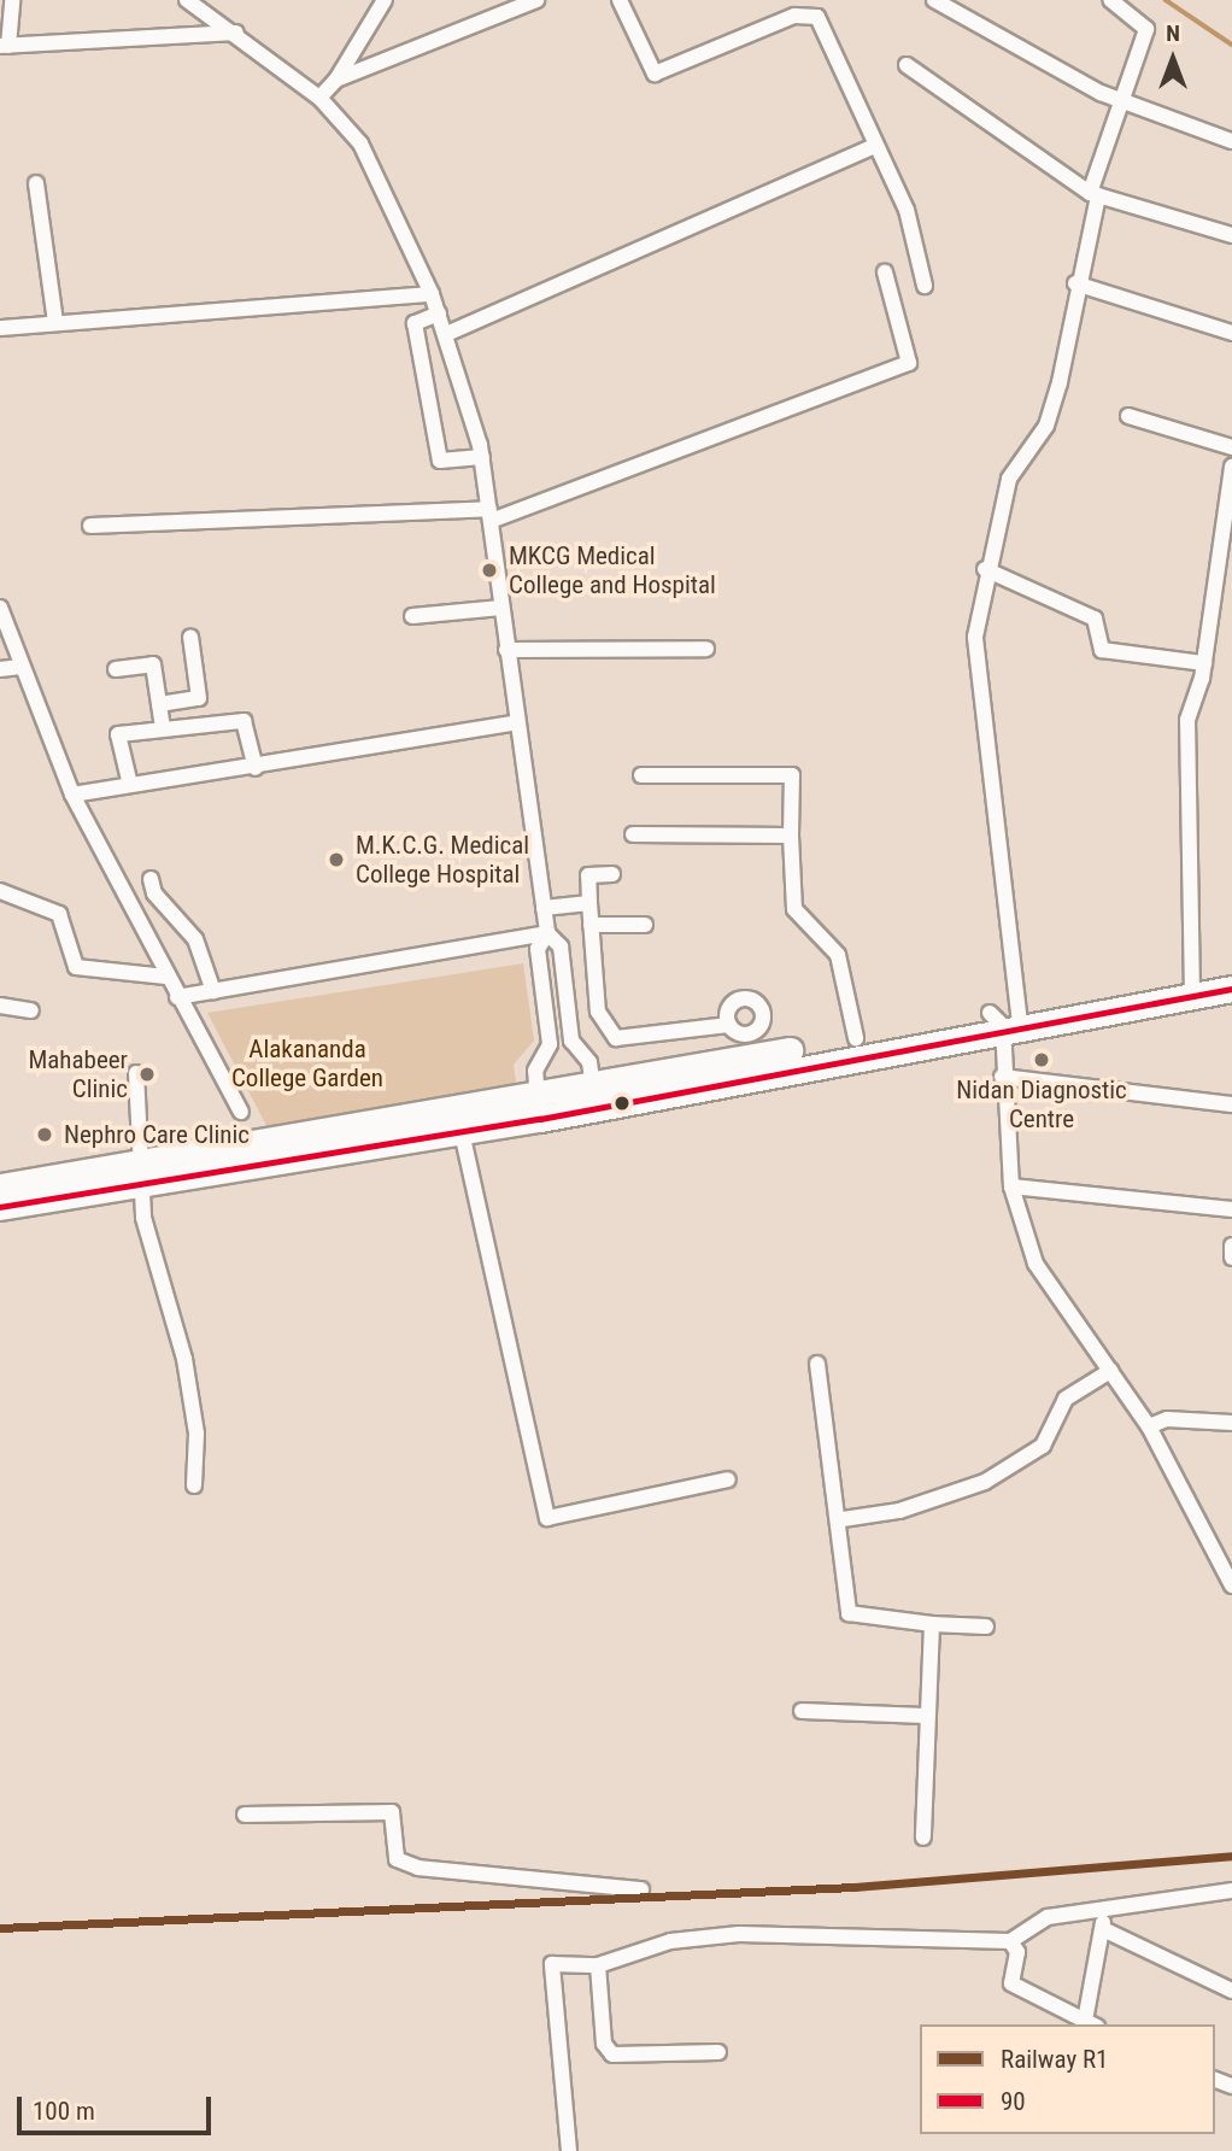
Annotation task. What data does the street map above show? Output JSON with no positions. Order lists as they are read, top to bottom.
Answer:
{
  "parks": ["Alakananda College Garden"],
  "places": [
    "MKCG Medical College and Hospital",
    "M.K.C.G. Medical College Hospital",
    "Nidan Diagnostic Centre",
    "Mahabeer Clinic",
    "Nephro Care Clinic"
  ],
  "lines": ["transit line 90", "rail line R1"],
  "legend": ["Railway R1", "90"],
  "scale_bar": "100 m",
  "north": "top"
}
